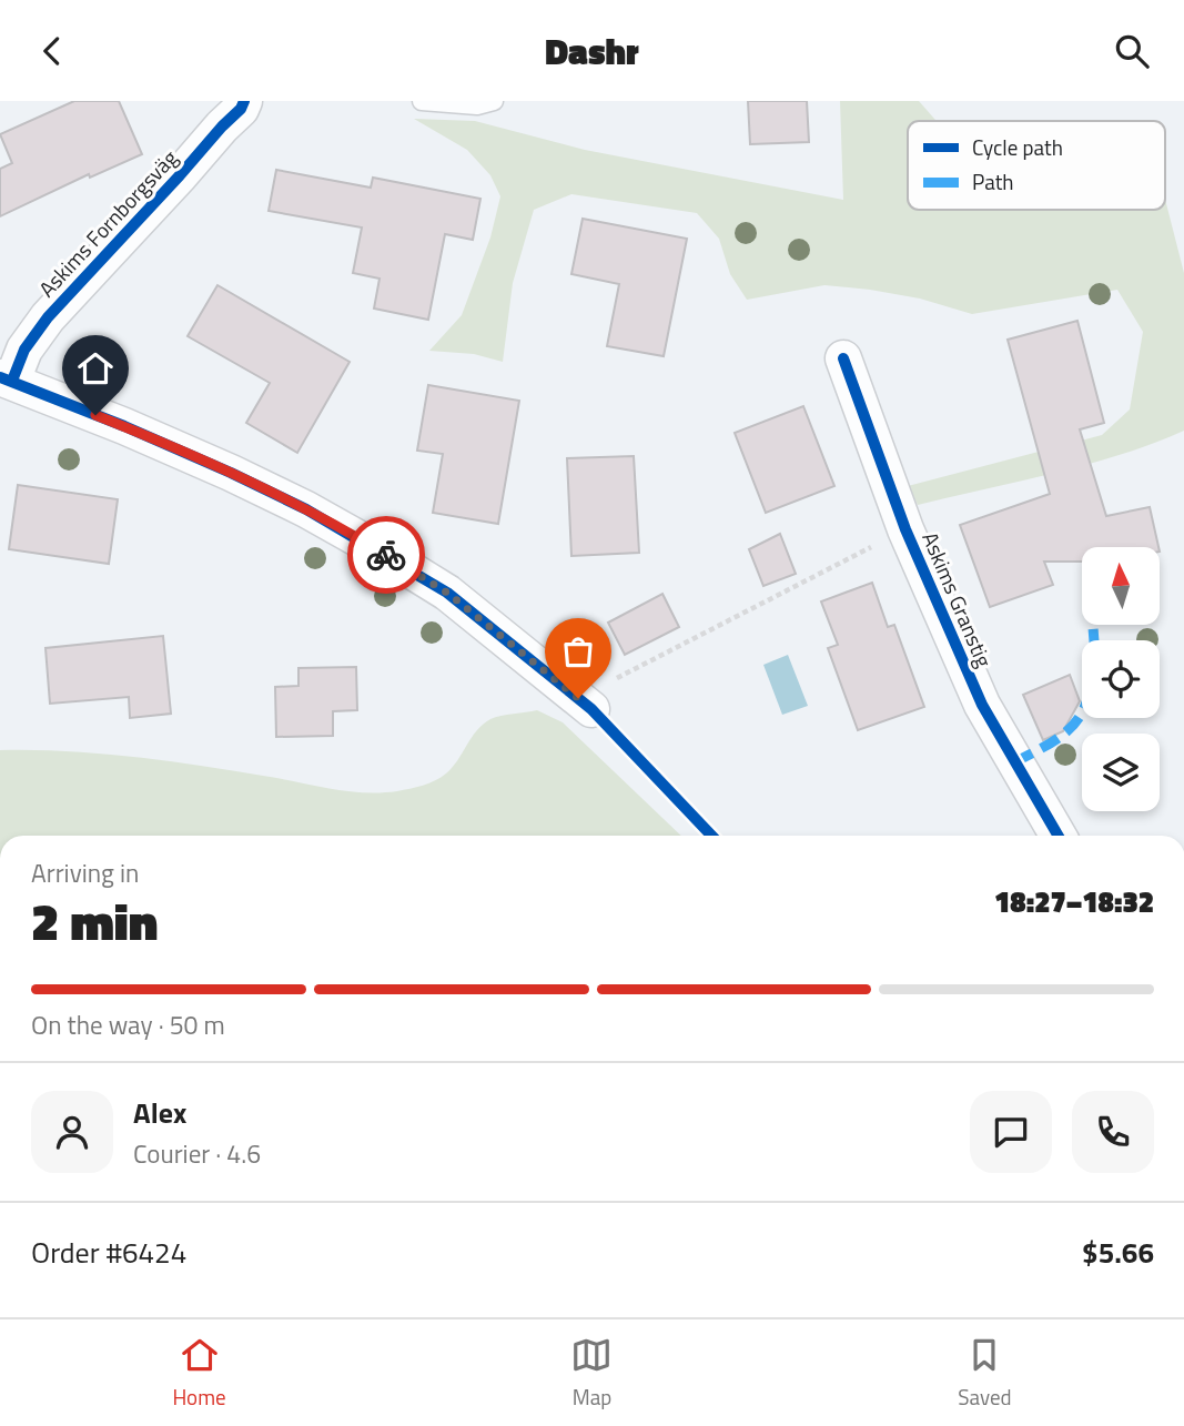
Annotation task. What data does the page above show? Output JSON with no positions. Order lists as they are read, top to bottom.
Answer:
{
  "streets": {
    "street": ["Askims Fornborgsväg", "Askims Granstig"]
  },
  "legend": ["Cycle path", "Path"],
  "north": "top",
  "page": {
    "header": "Dashr",
    "heading": ["2 min", "Arriving in", "18:27–18:32"],
    "panel": [
      "Alex",
      "Courier · 4.6",
      "Order #6424",
      "$5.66"
    ],
    "bar": "On the way · 50 m",
    "tabs": ["Home", "Map", "Saved"]
  }
}
